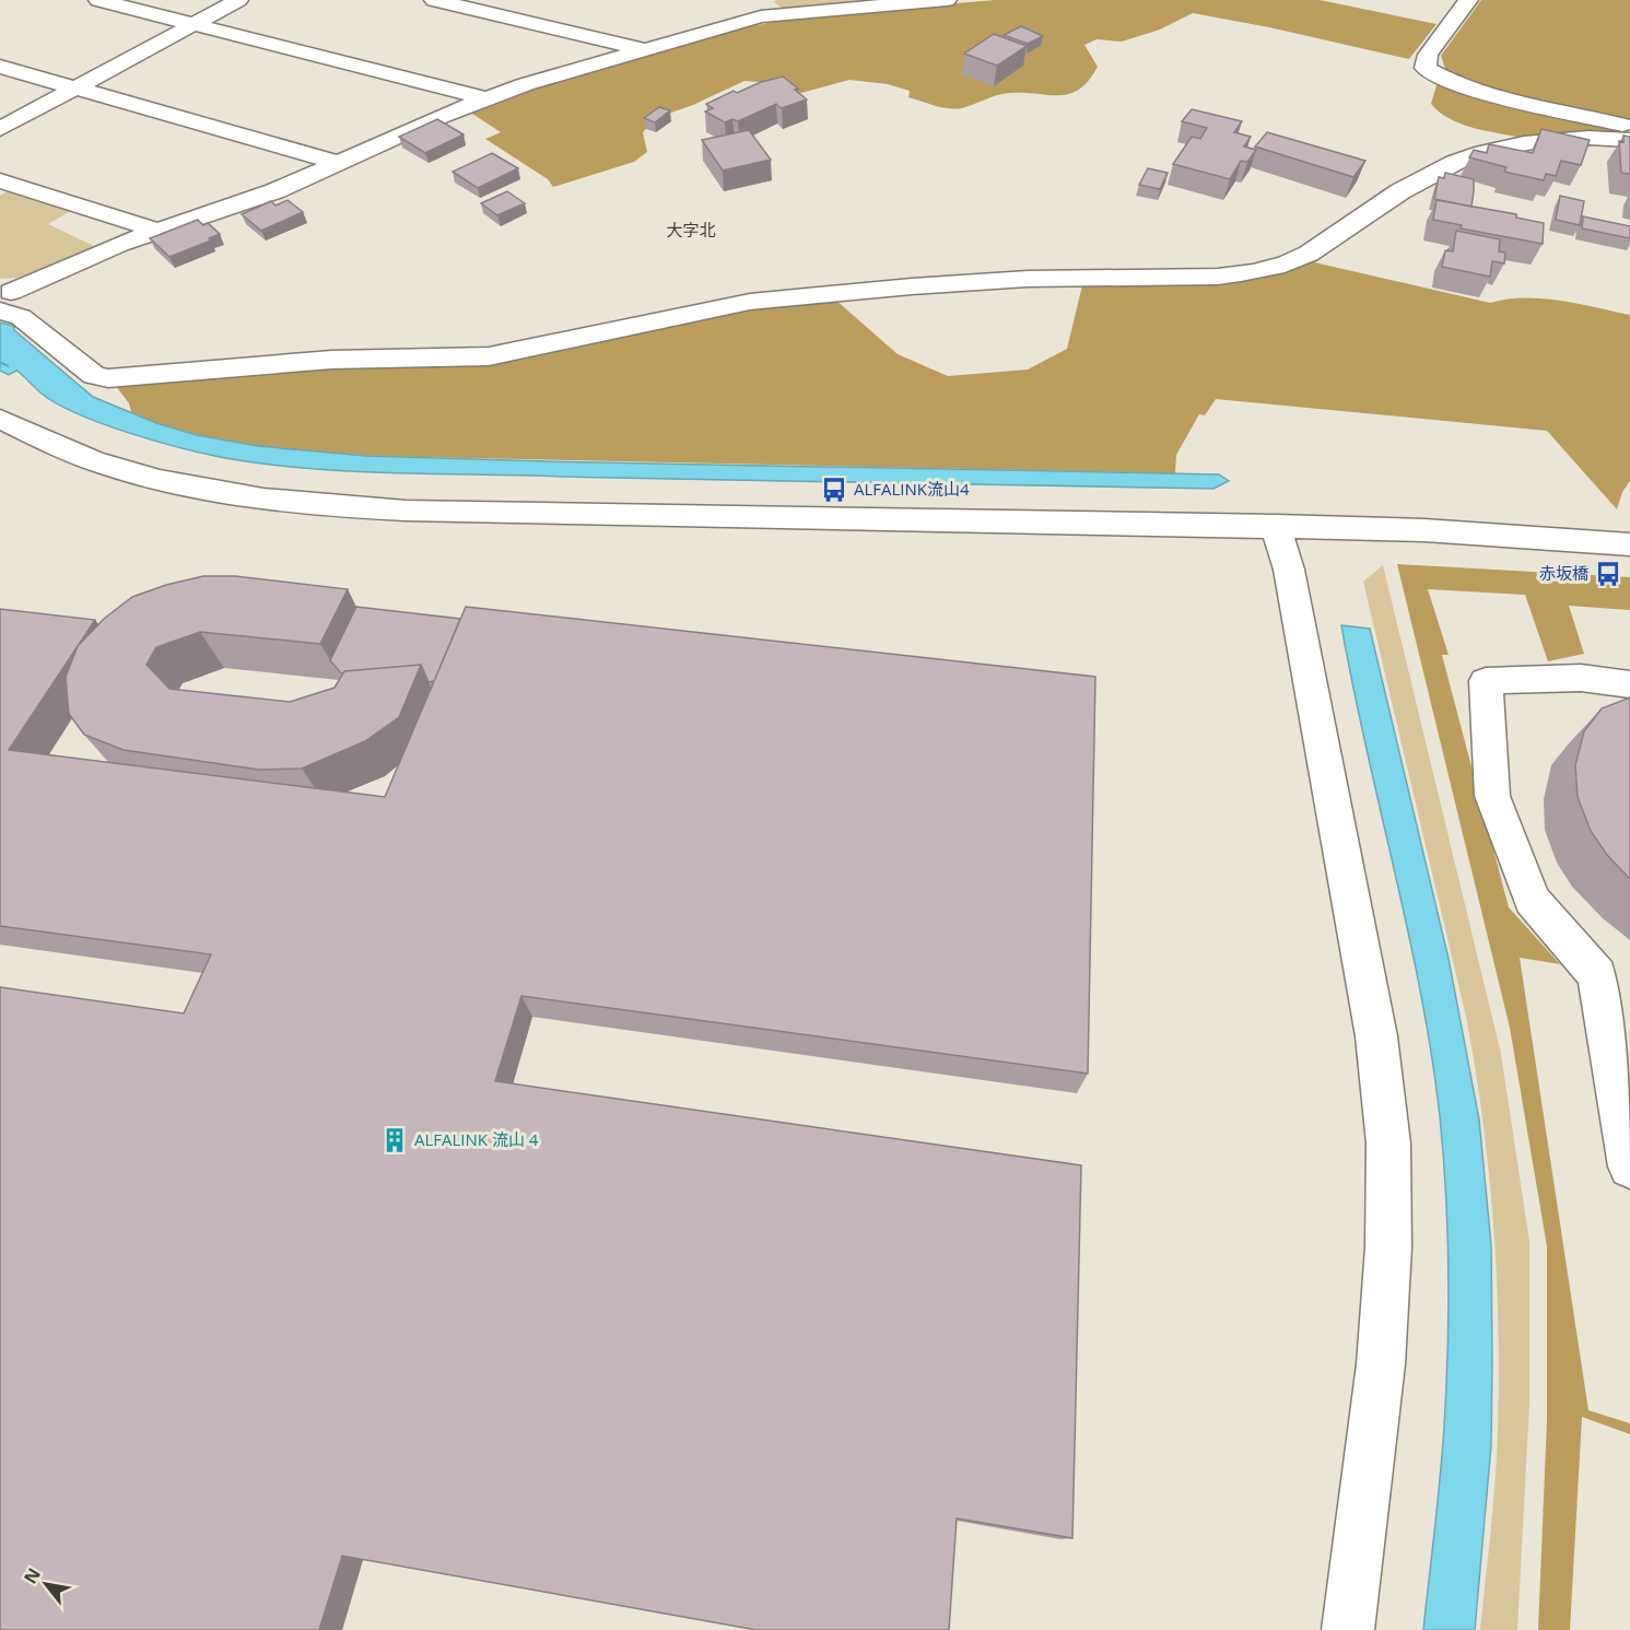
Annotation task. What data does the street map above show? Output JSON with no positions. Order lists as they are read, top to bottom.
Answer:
{
  "districts": ["大字北"],
  "places": {
    "bus stop": ["ALFALINK流山4", "赤坂橋"],
    "building": ["ALFALINK 流山 4"]
  },
  "north": "top left"
}
